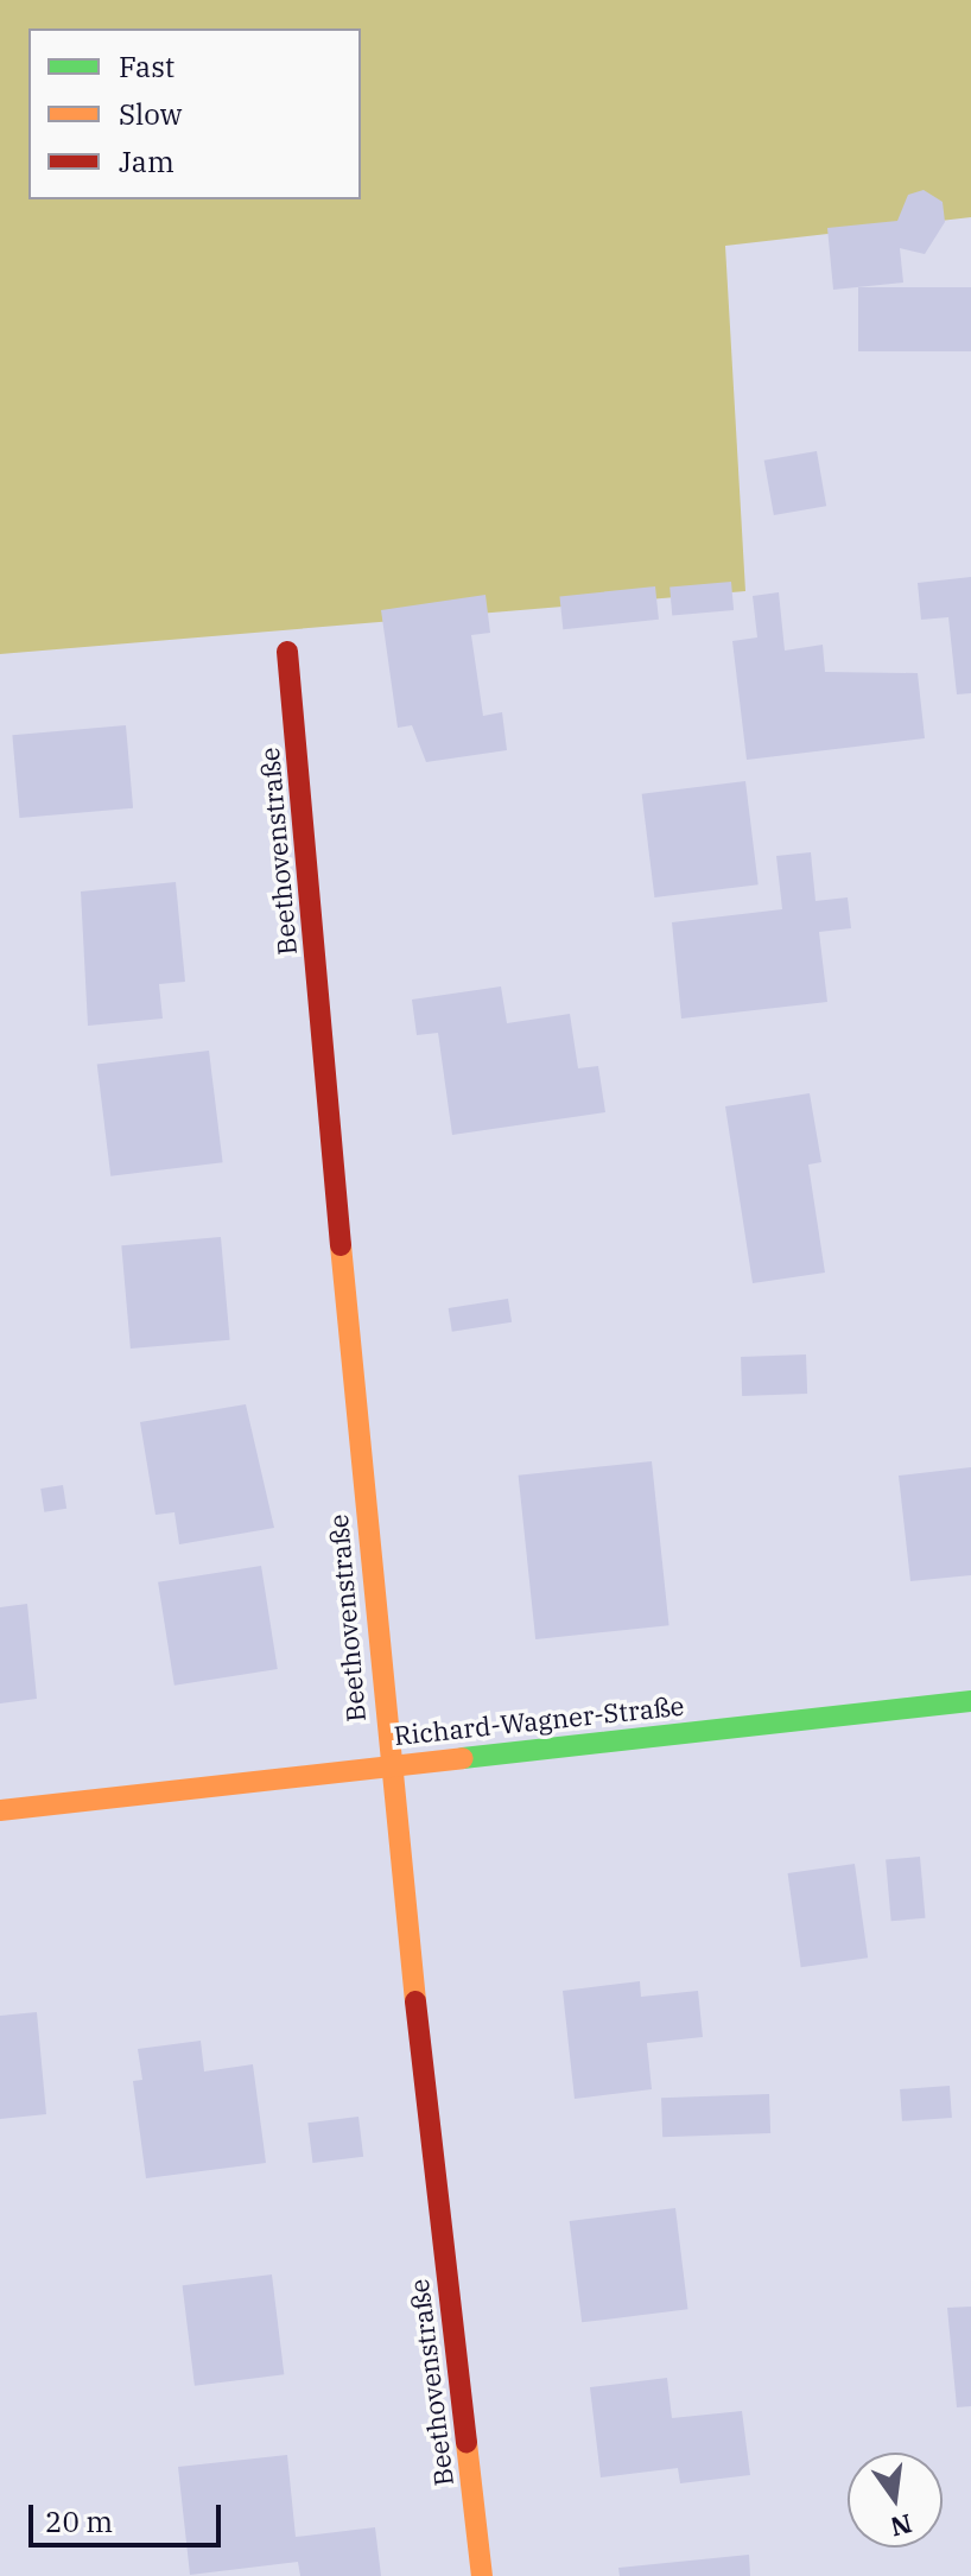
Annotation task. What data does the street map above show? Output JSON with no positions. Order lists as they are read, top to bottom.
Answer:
{
  "streets": {
    "street": ["Beethovenstraße", "Richard-Wagner-Straße"]
  },
  "crossings": [
    ["Beethovenstraße", "Richard-Wagner-Straße"]
  ],
  "legend": ["Fast", "Slow", "Jam"],
  "scale_bar": "20 m",
  "north": "bottom"
}
